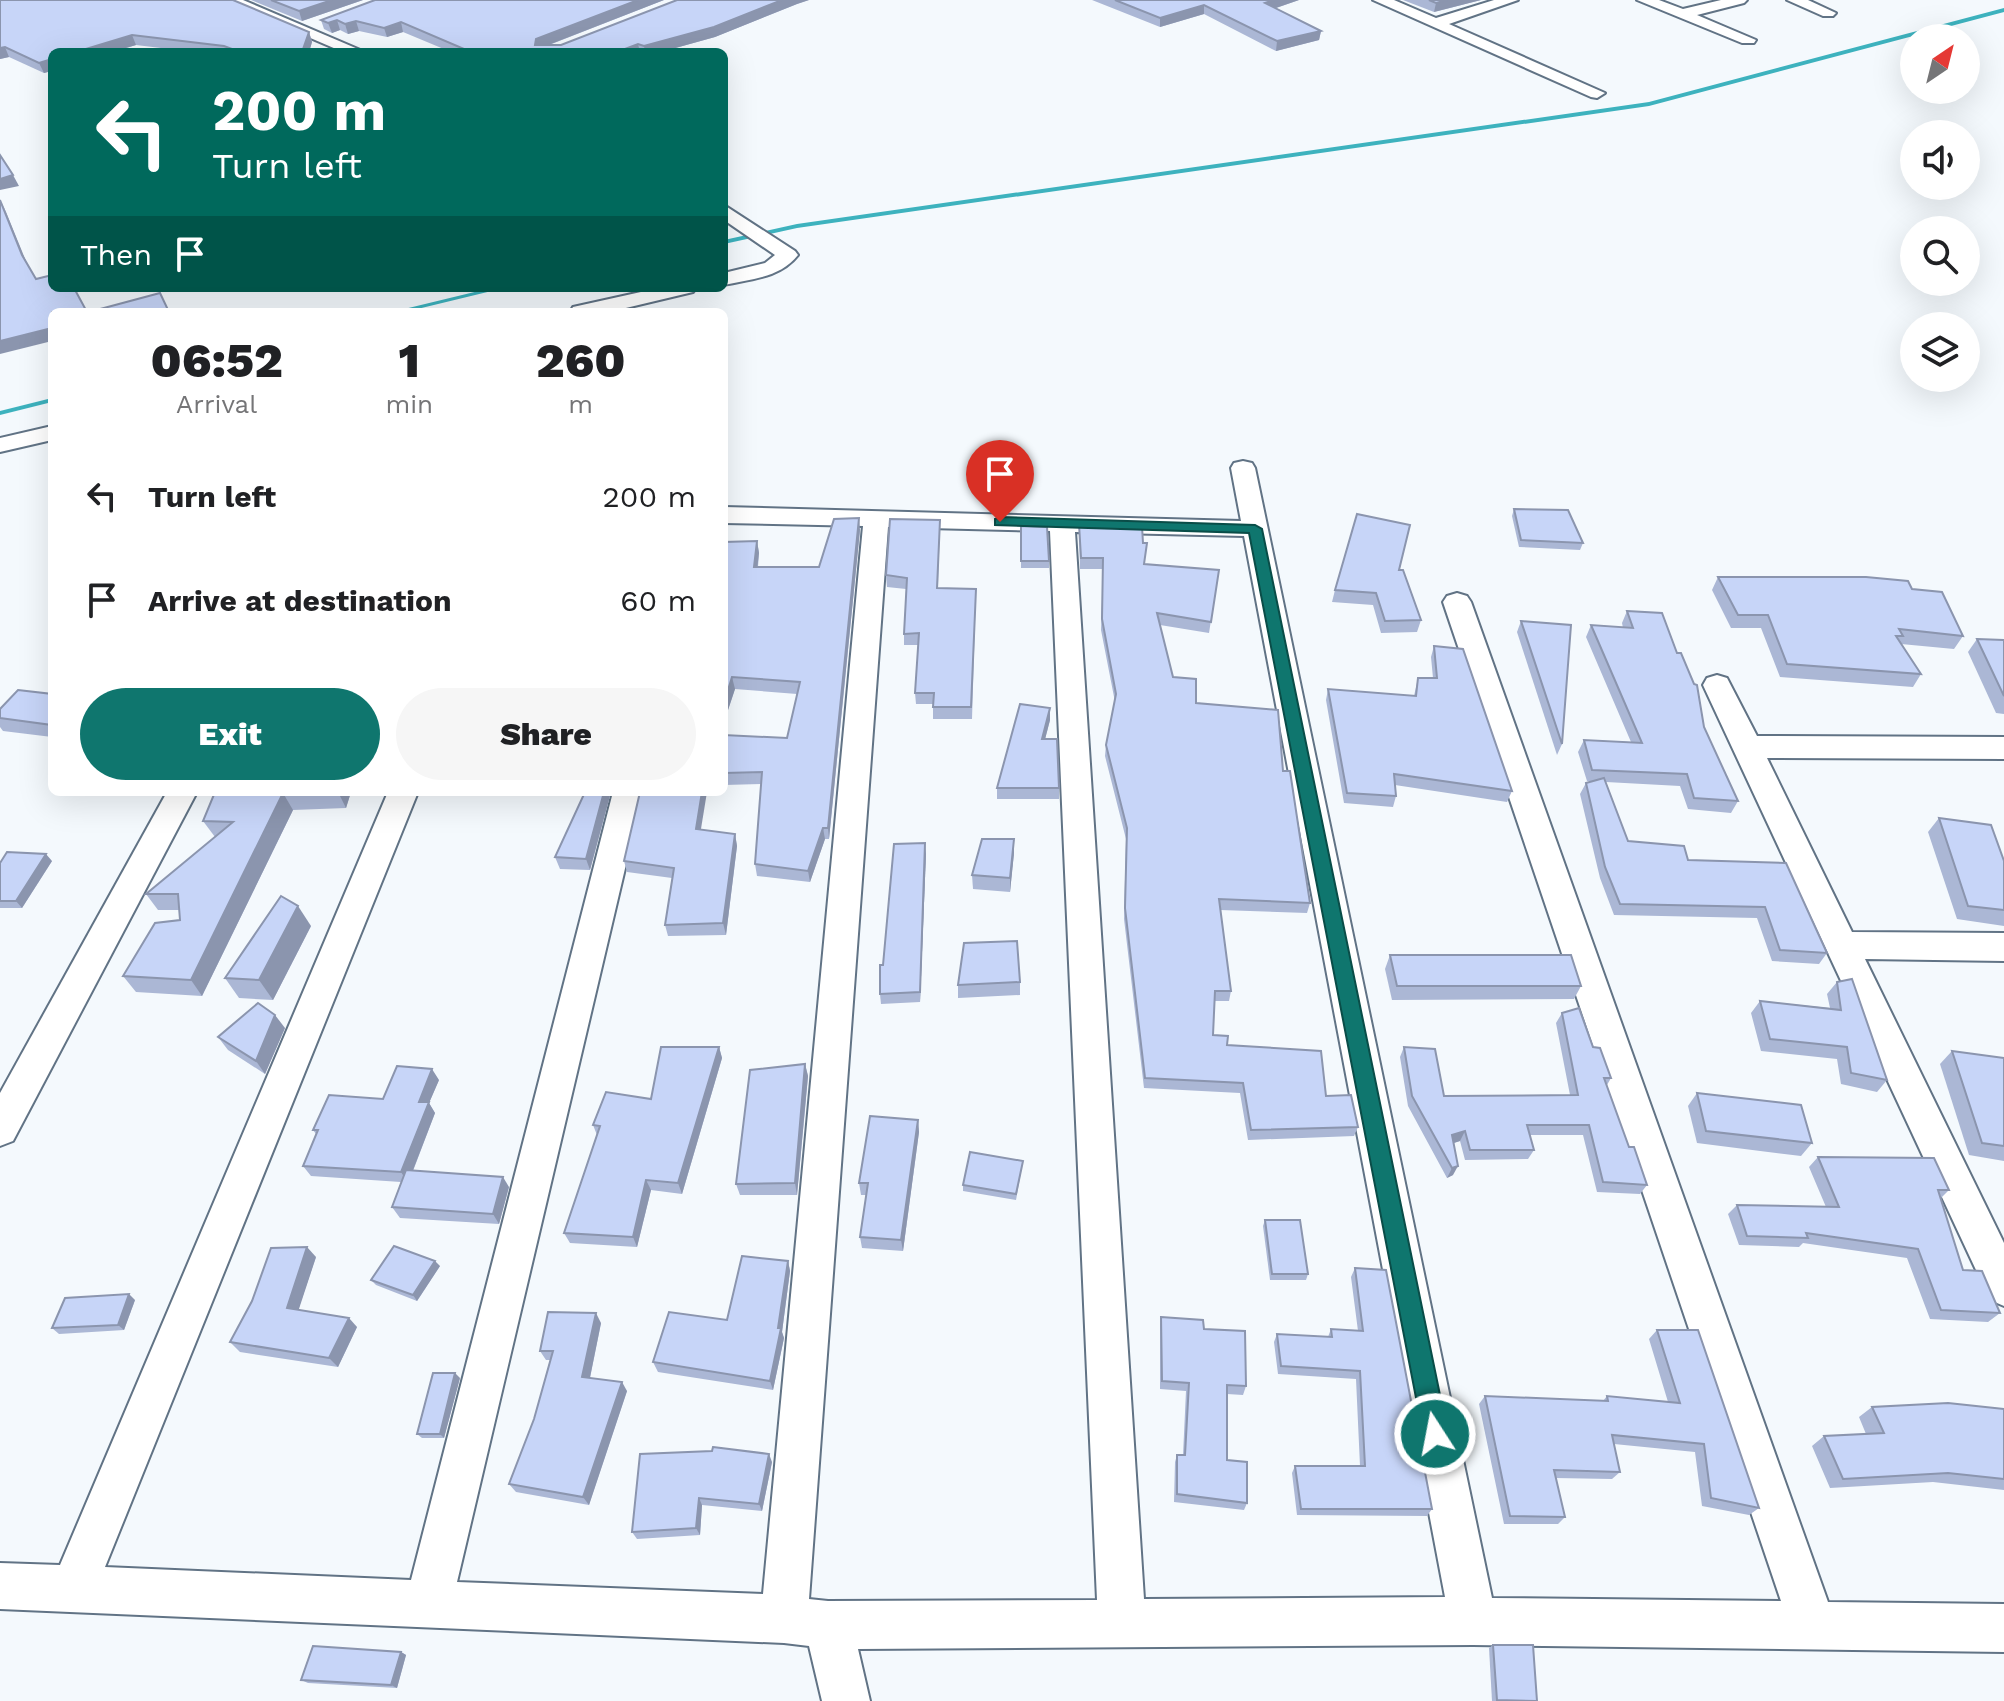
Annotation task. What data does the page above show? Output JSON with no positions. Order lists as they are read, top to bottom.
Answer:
{
  "north": "top right",
  "page": {
    "turn": ["200 m", "Turn left"],
    "then": "Then",
    "eta": [
      "06:52",
      "Arrival",
      "1",
      "min",
      "260",
      "m"
    ],
    "list": [
      {
        "name": "Turn left",
        "value": "200 m"
      },
      {
        "name": "Arrive at destination",
        "value": "60 m"
      }
    ],
    "buttons": ["Exit", "Share"]
  }
}
